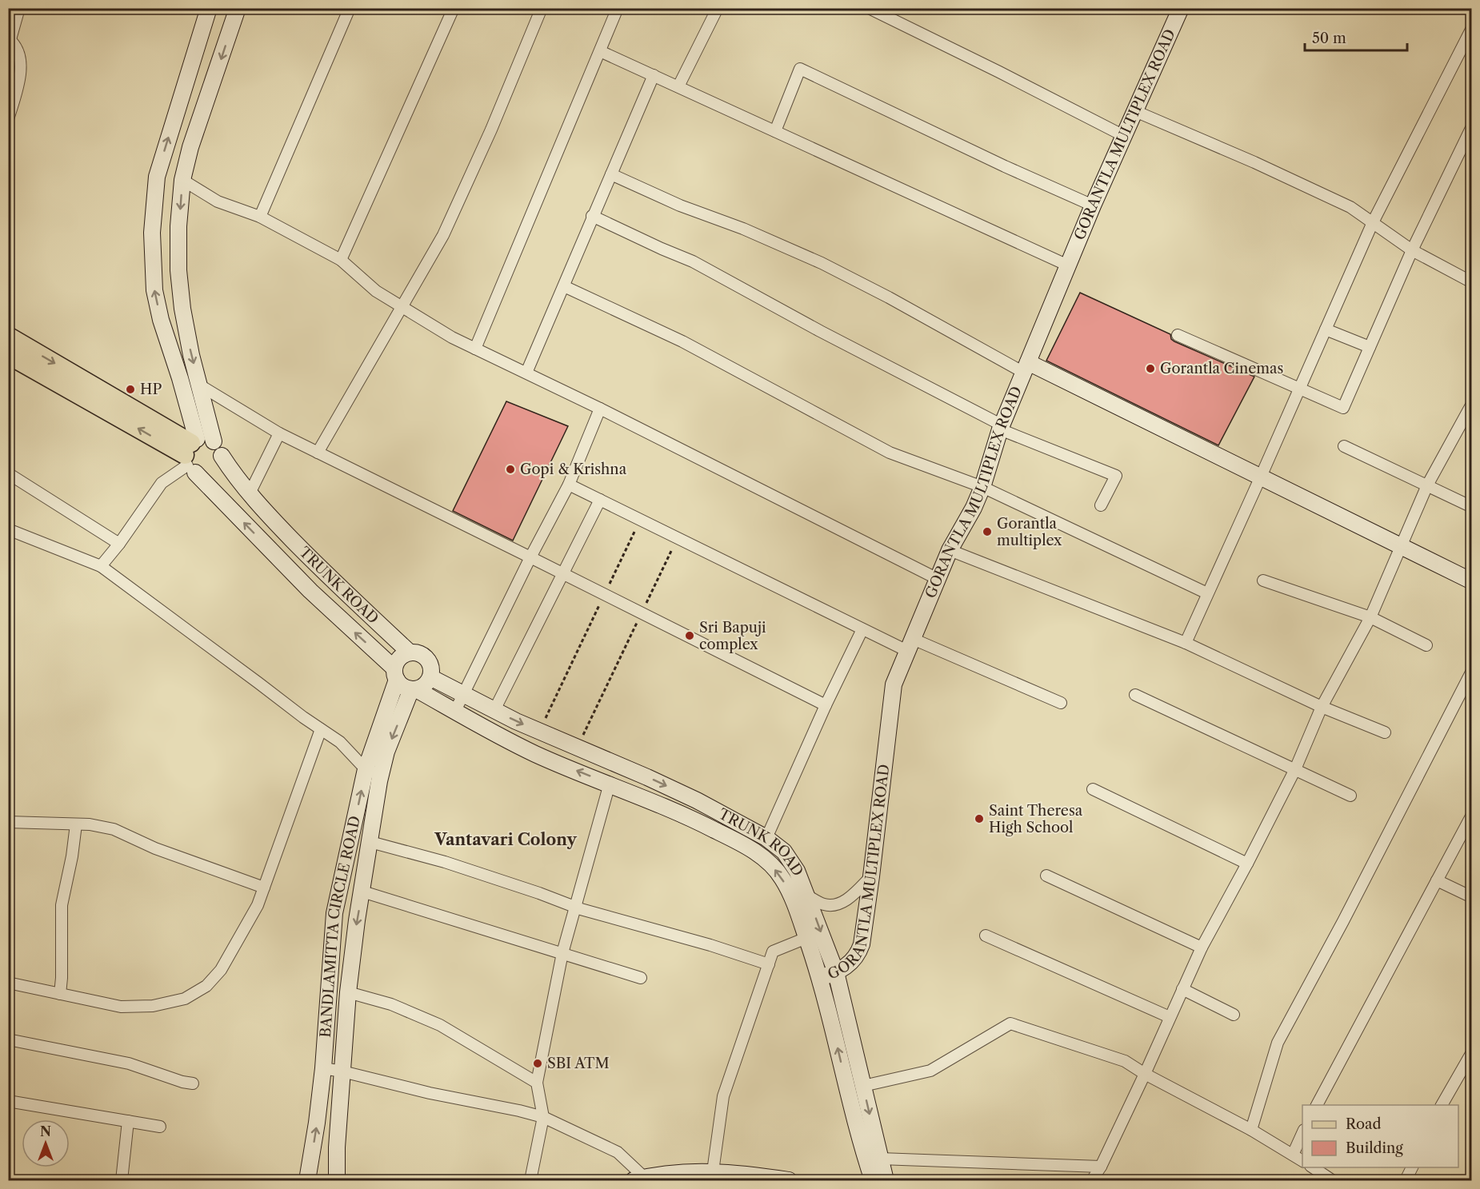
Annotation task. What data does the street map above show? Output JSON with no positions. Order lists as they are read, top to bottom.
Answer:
{
  "streets": {
    "main road": ["GORANTLA MULTIPLEX ROAD", "TRUNK ROAD", "BANDLAMITTA CIRCLE ROAD"]
  },
  "crossings": [
    ["GORANTLA MULTIPLEX ROAD", "TRUNK ROAD"],
    ["TRUNK ROAD", "BANDLAMITTA CIRCLE ROAD"]
  ],
  "districts": ["Vantavari Colony"],
  "places": [
    "Gorantla Cinemas",
    "HP",
    "Gopi & Krishna",
    "Gorantla multiplex",
    "Sri Bapuji complex",
    "Saint Theresa High School",
    "SBI ATM"
  ],
  "legend": ["Road", "Building"],
  "scale_bar": "50 m",
  "north": "top"
}
